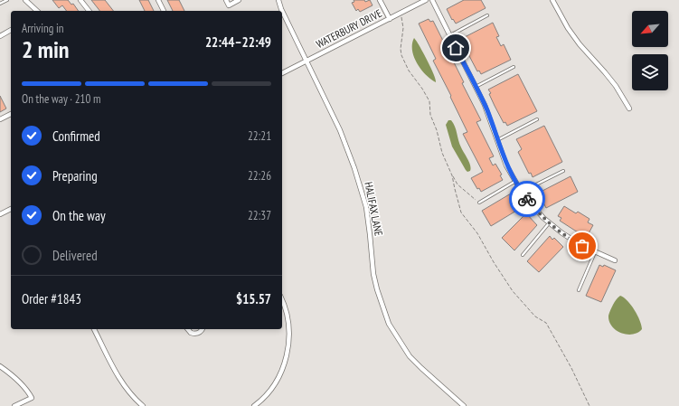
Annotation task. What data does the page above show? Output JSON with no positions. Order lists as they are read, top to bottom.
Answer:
{
  "streets": {
    "street": ["WATERBURY DRIVE", "HALIFAX LANE"]
  },
  "crossings": [
    ["WATERBURY DRIVE", "HALIFAX LANE"]
  ],
  "north": "bottom left",
  "page": {
    "heading": ["2 min", "Arriving in", "22:44–22:49"],
    "panel": ["Order #1843", "$15.57"],
    "bar": "On the way · 210 m",
    "list": [
      ["Confirmed", "22:21"],
      ["Preparing", "22:26"],
      ["On the way", "22:37"],
      "Delivered"
    ]
  }
}
